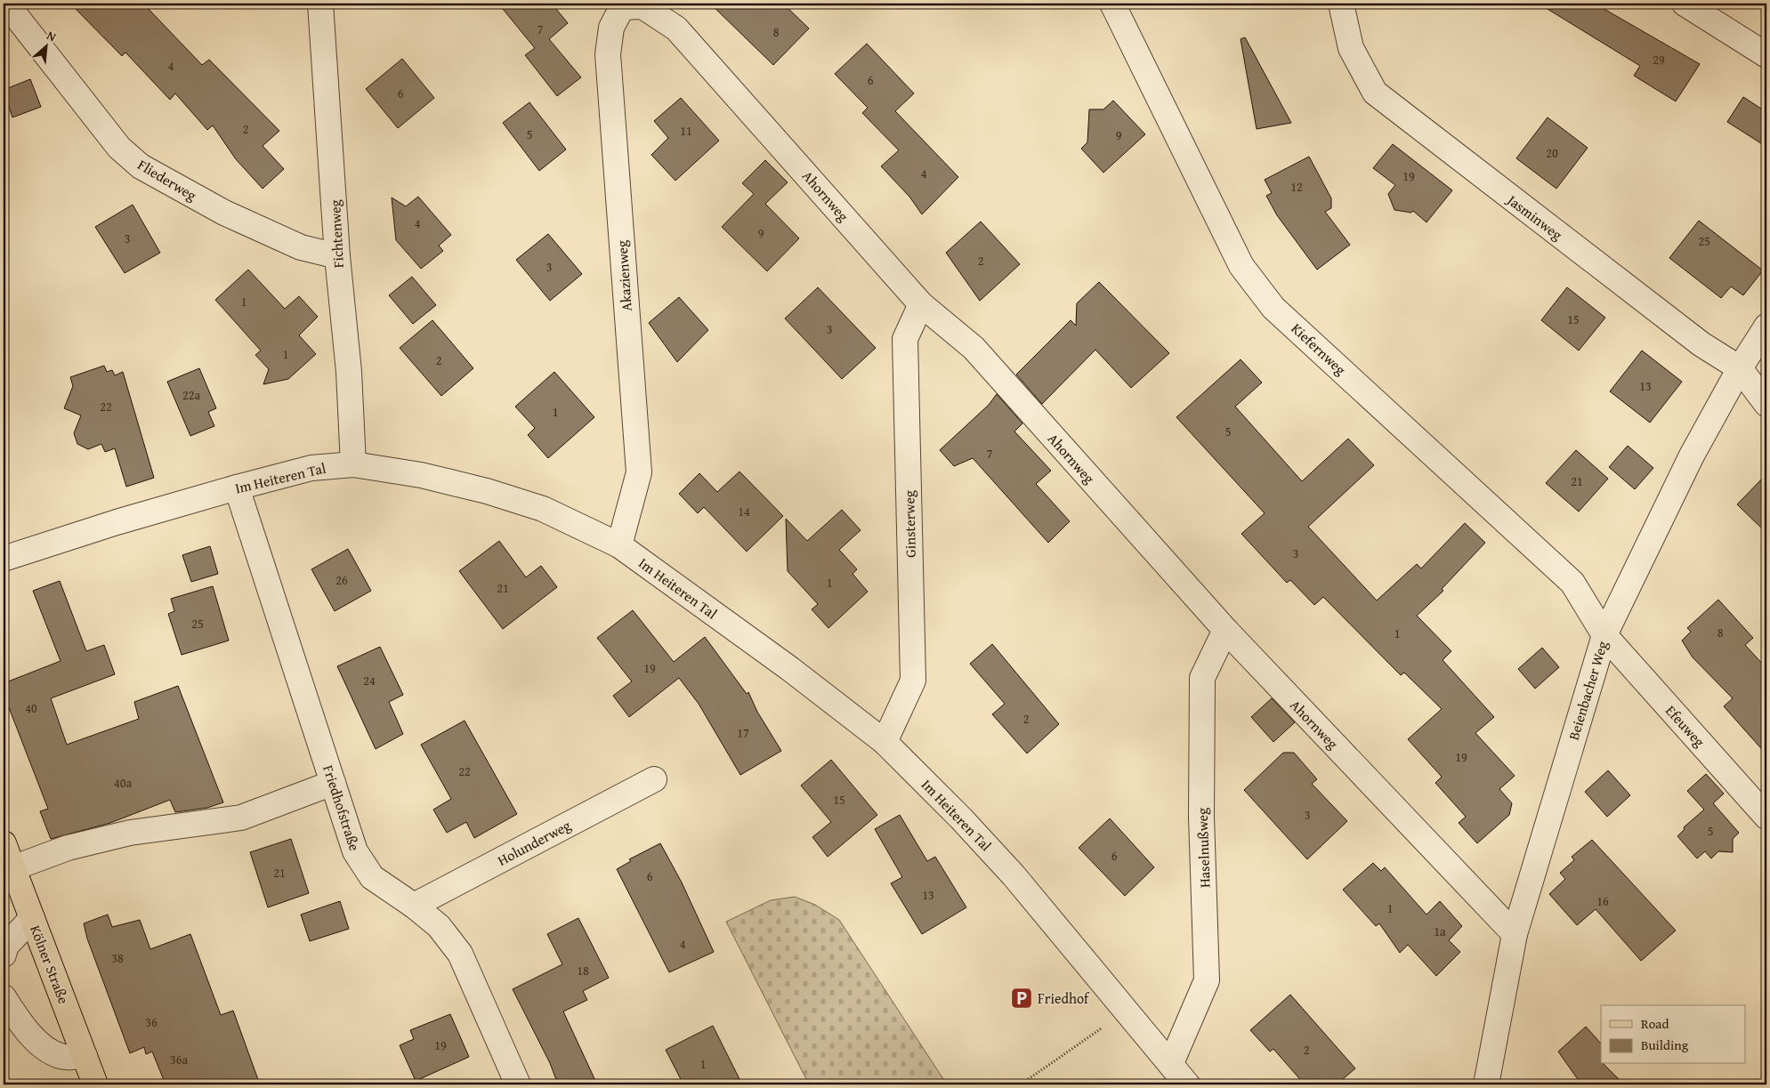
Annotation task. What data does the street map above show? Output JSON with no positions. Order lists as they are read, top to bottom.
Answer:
{
  "streets": {
    "main road": ["Kölner Straße"],
    "street": [
      "Fliederweg",
      "Ahornweg",
      "Jasminweg",
      "Fichtenweg",
      "Akazienweg",
      "Kiefernweg",
      "Im Heiteren Tal",
      "Ginsterweg",
      "Beienbacher Weg",
      "Efeuweg",
      "Friedhofstraße",
      "Holunderweg",
      "Haselnußweg"
    ]
  },
  "crossings": [
    ["Fliederweg", "Fichtenweg"],
    ["Ahornweg", "Akazienweg"],
    ["Ahornweg", "Ginsterweg"],
    ["Ahornweg", "Beienbacher Weg"],
    ["Ahornweg", "Haselnußweg"],
    ["Jasminweg", "Beienbacher Weg"],
    ["Fichtenweg", "Im Heiteren Tal"],
    ["Akazienweg", "Im Heiteren Tal"],
    ["Kiefernweg", "Beienbacher Weg"],
    ["Kiefernweg", "Efeuweg"],
    ["Im Heiteren Tal", "Ginsterweg"],
    ["Im Heiteren Tal", "Friedhofstraße"],
    ["Im Heiteren Tal", "Haselnußweg"],
    ["Beienbacher Weg", "Efeuweg"],
    ["Friedhofstraße", "Holunderweg"]
  ],
  "places": {
    "parking": ["Friedhof"]
  },
  "house_numbers": [
    "7",
    "8",
    "29",
    "4",
    "6",
    "6",
    "2",
    "11",
    "5",
    "9",
    "20",
    "4",
    "19",
    "12",
    "4",
    "9",
    "3",
    "25",
    "2",
    "3",
    "1",
    "15",
    "3",
    "1",
    "2",
    "13",
    "22a",
    "22",
    "1",
    "5",
    "7",
    "21",
    "14",
    "3",
    "26",
    "1",
    "21",
    "25",
    "8",
    "1",
    "19",
    "24",
    "40",
    "2",
    "17",
    "19",
    "22",
    "40a",
    "15",
    "3",
    "5",
    "6",
    "21",
    "6",
    "13",
    "16",
    "1",
    "1a",
    "4",
    "38",
    "18",
    "36",
    "19",
    "2",
    "36a",
    "1"
  ],
  "legend": ["Road", "Building"],
  "north": "top right"
}
